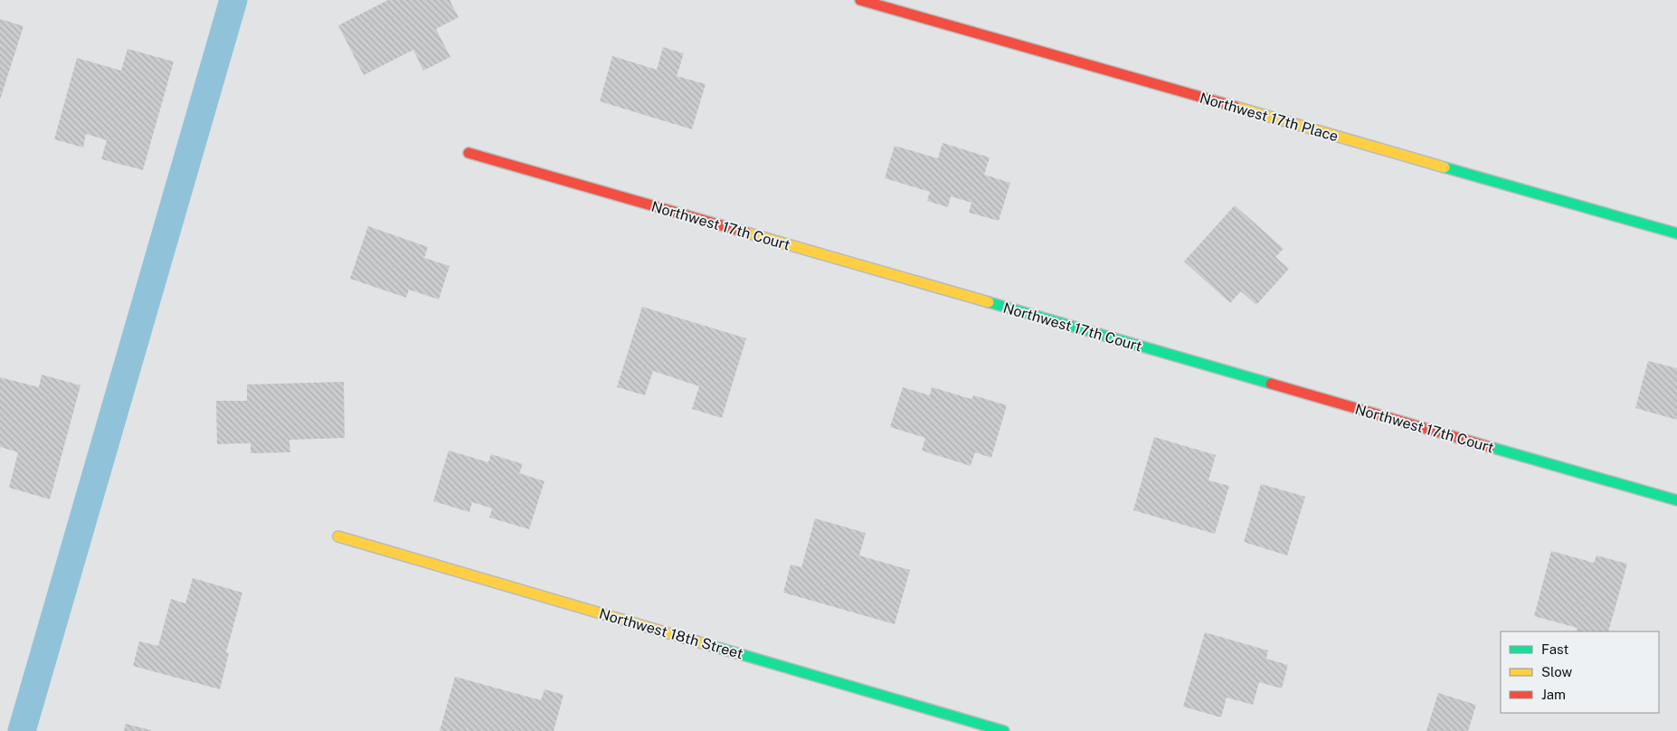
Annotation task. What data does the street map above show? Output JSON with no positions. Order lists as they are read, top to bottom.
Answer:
{
  "streets": {
    "street": ["Northwest 17th Place", "Northwest 17th Court", "Northwest 18th Street"]
  },
  "legend": ["Fast", "Slow", "Jam"]
}
